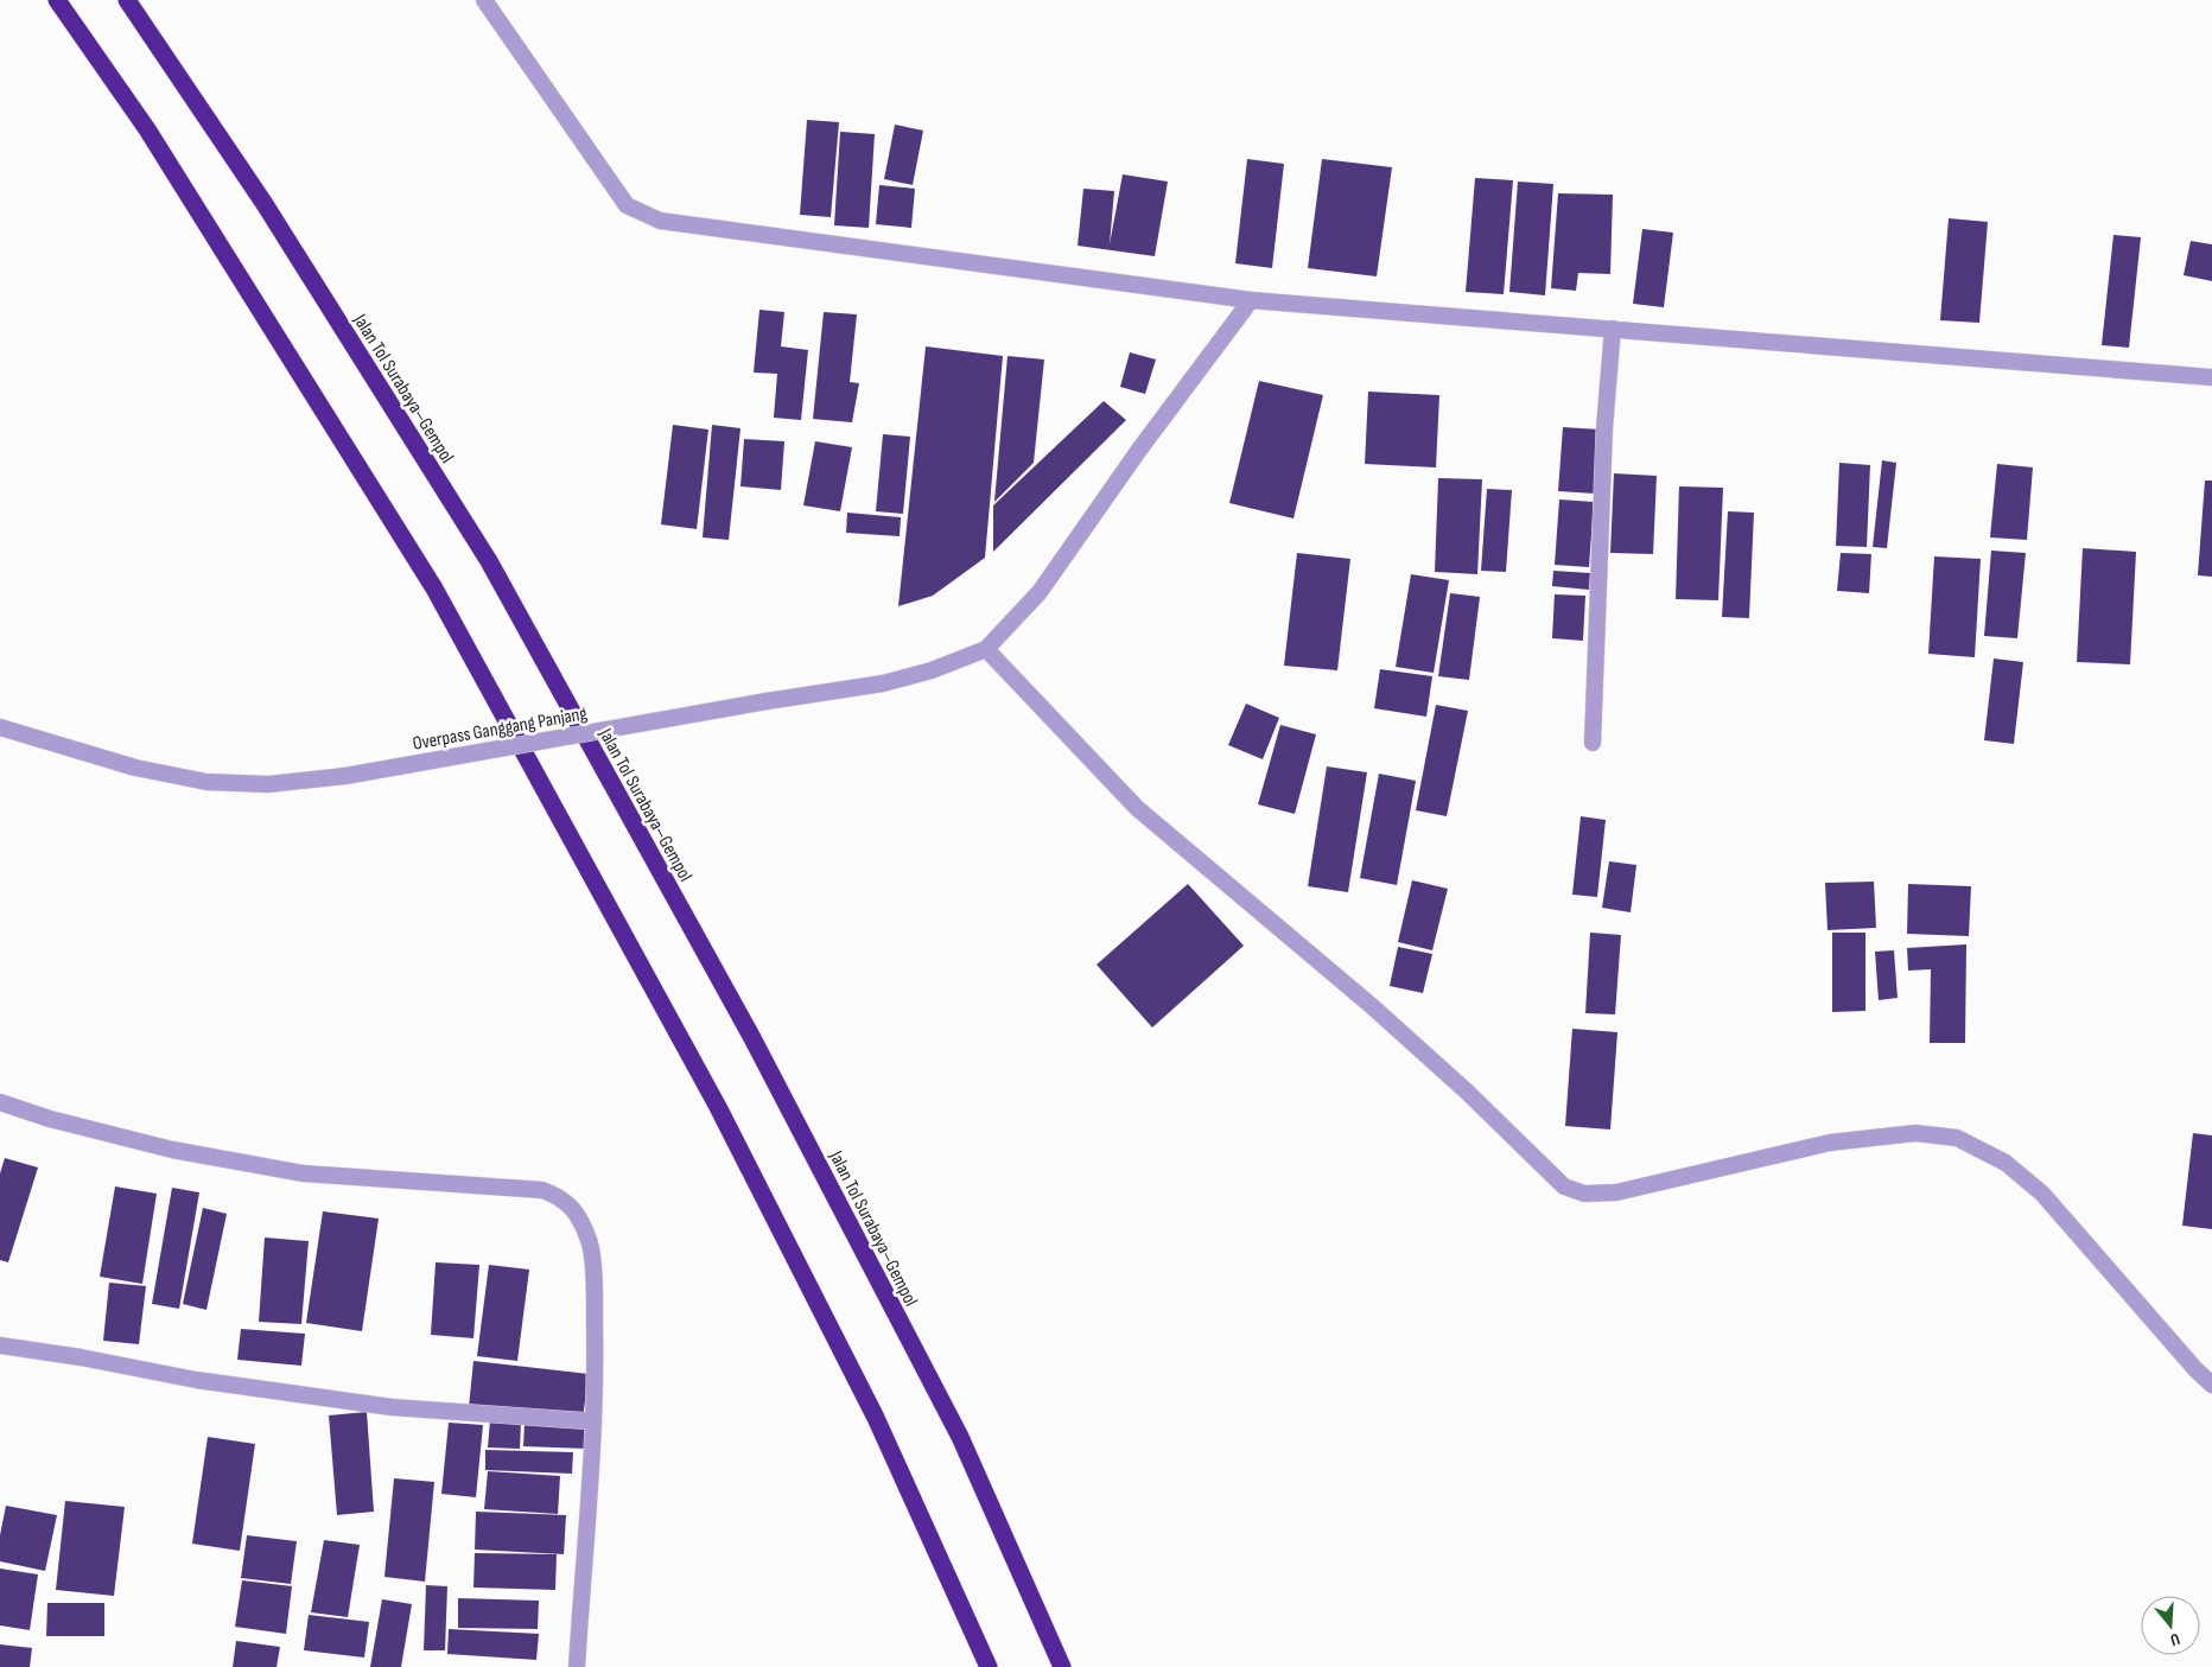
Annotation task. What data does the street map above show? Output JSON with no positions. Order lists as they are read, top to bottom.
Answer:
{
  "streets": {
    "highway": ["Jalan Tol Surabaya–Gempol"],
    "street": ["Overpass Ganggang Panjang"]
  },
  "north": "bottom"
}
